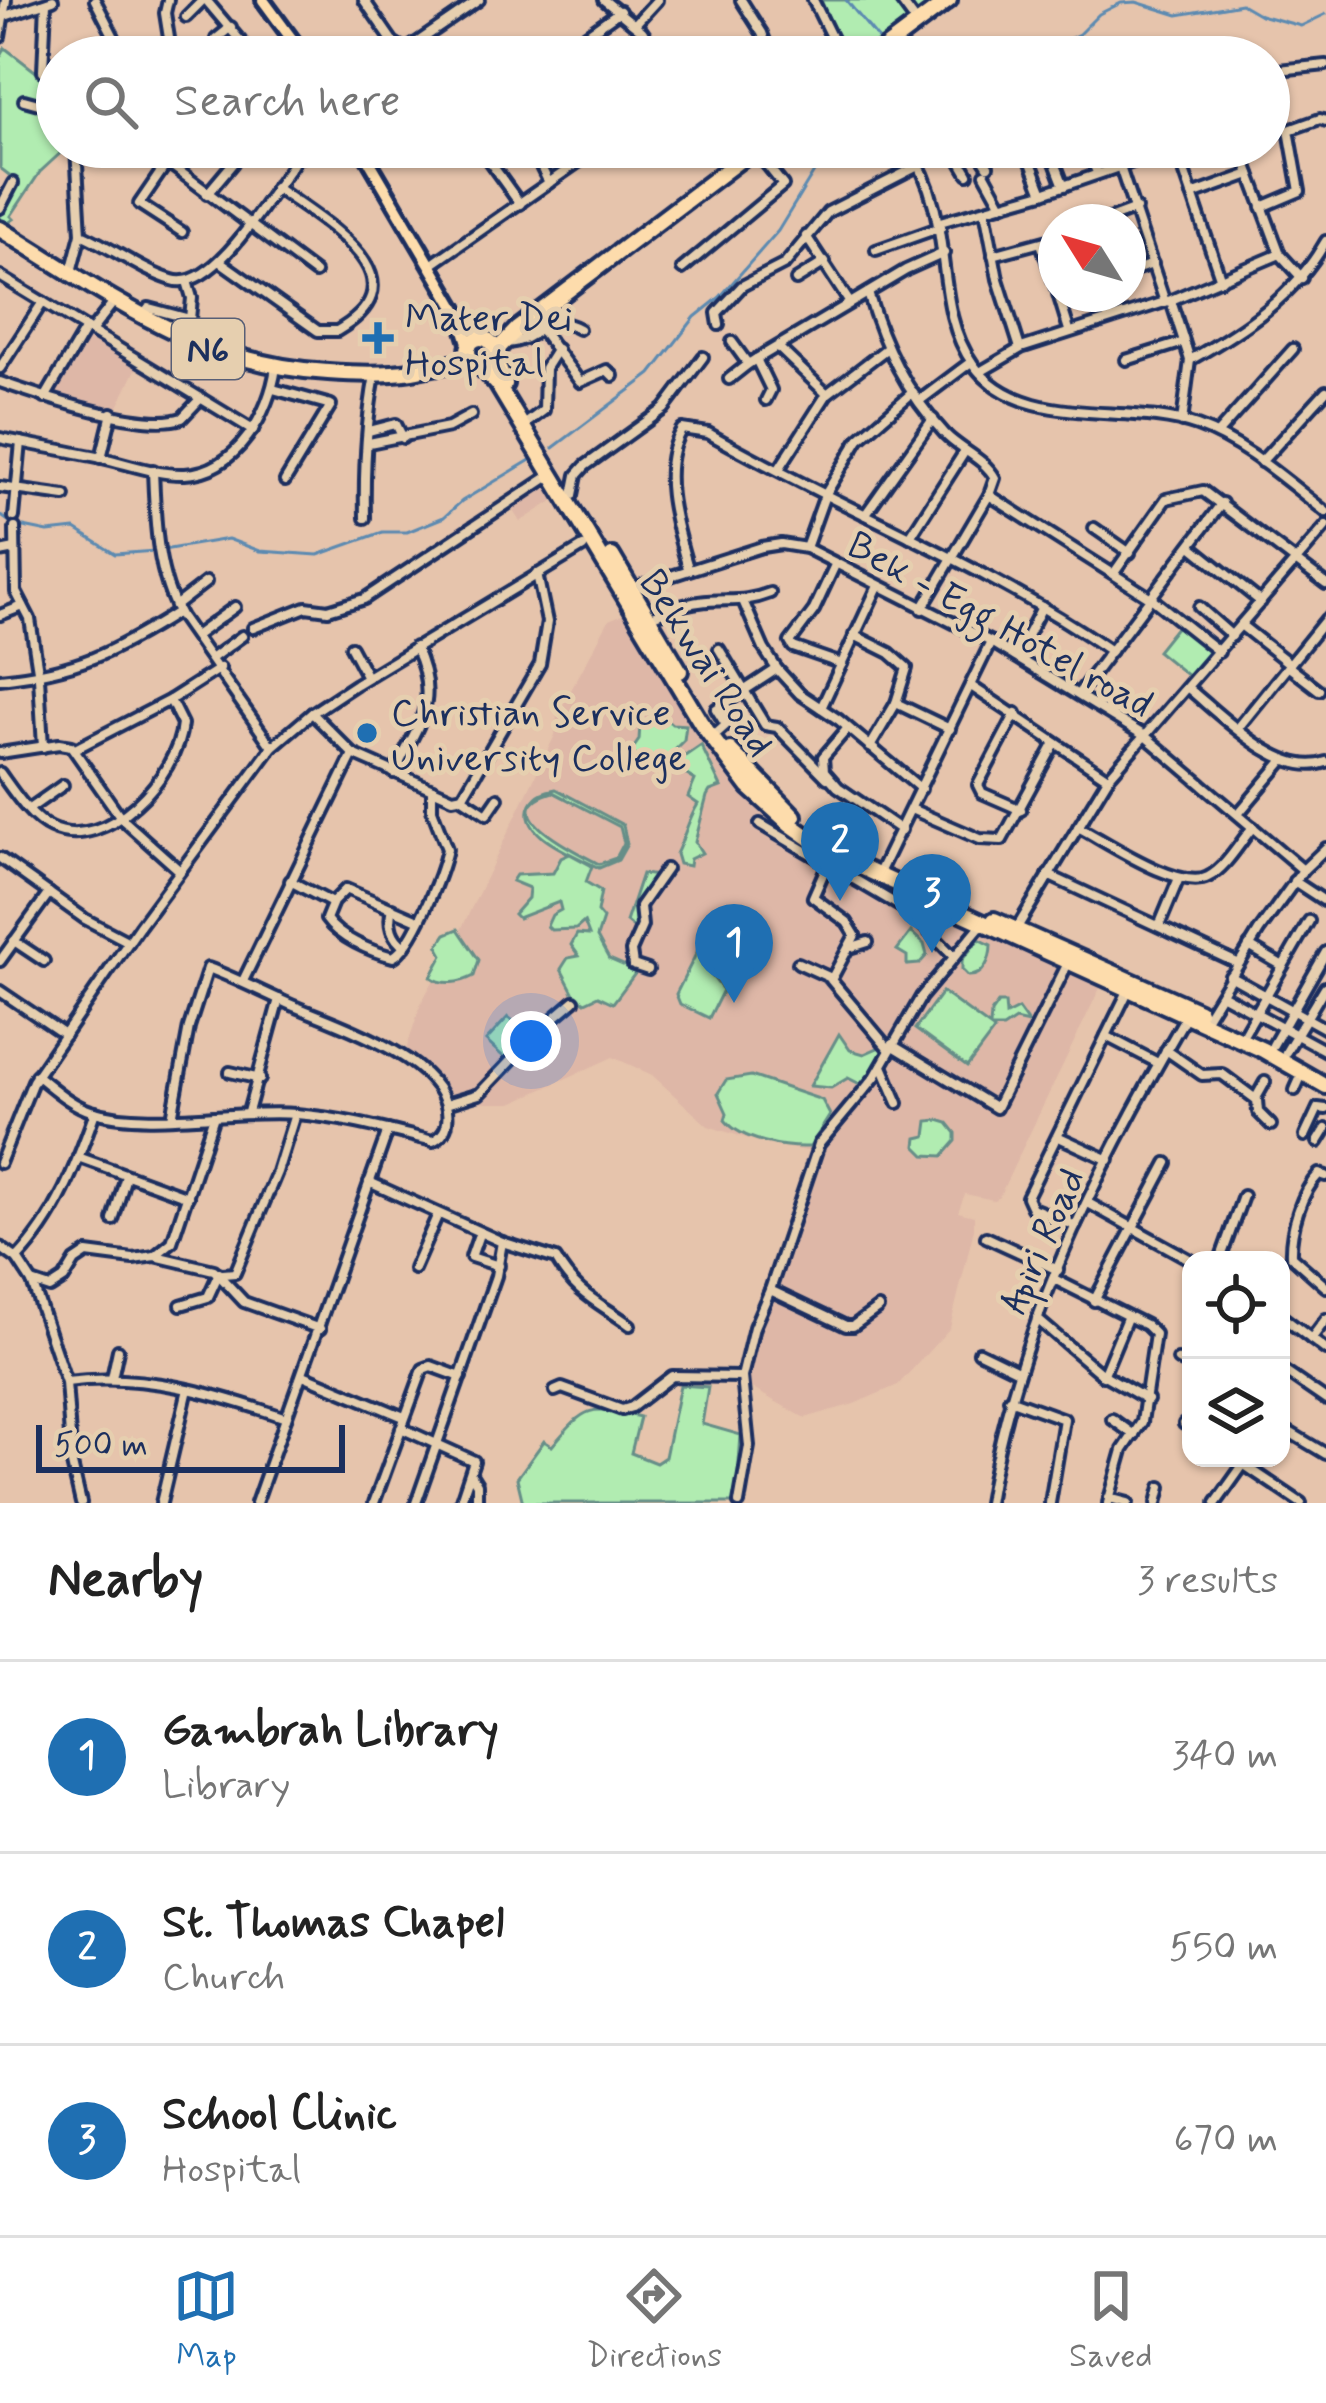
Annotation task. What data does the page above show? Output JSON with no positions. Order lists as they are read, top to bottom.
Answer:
{
  "streets": {
    "highway": ["N6", "Bekwai Road"],
    "street": ["Bek - Egg Hotel road", "Apiri Road"]
  },
  "crossings": [
    ["Bek - Egg Hotel road", "Bekwai Road"],
    ["Bekwai Road", "Apiri Road"]
  ],
  "places": {
    "health": ["Mater Dei Hospital"],
    "other": ["Christian Service University College"]
  },
  "scale_bar": "500 m",
  "north": "top left",
  "page": {
    "search": "Search here",
    "pins": ["2", "3", "1"],
    "scale": "500 m",
    "heading": ["Nearby", "3 results"],
    "list": [
      {
        "mark": "1",
        "name": "Gambrah Library",
        "note": "Library",
        "value": "340 m"
      },
      {
        "mark": "2",
        "name": "St. Thomas Chapel",
        "note": "Church",
        "value": "550 m"
      },
      {
        "mark": "3",
        "name": "School Clinic",
        "note": "Hospital",
        "value": "670 m"
      }
    ],
    "nav": ["Map", "Directions", "Saved"]
  }
}
